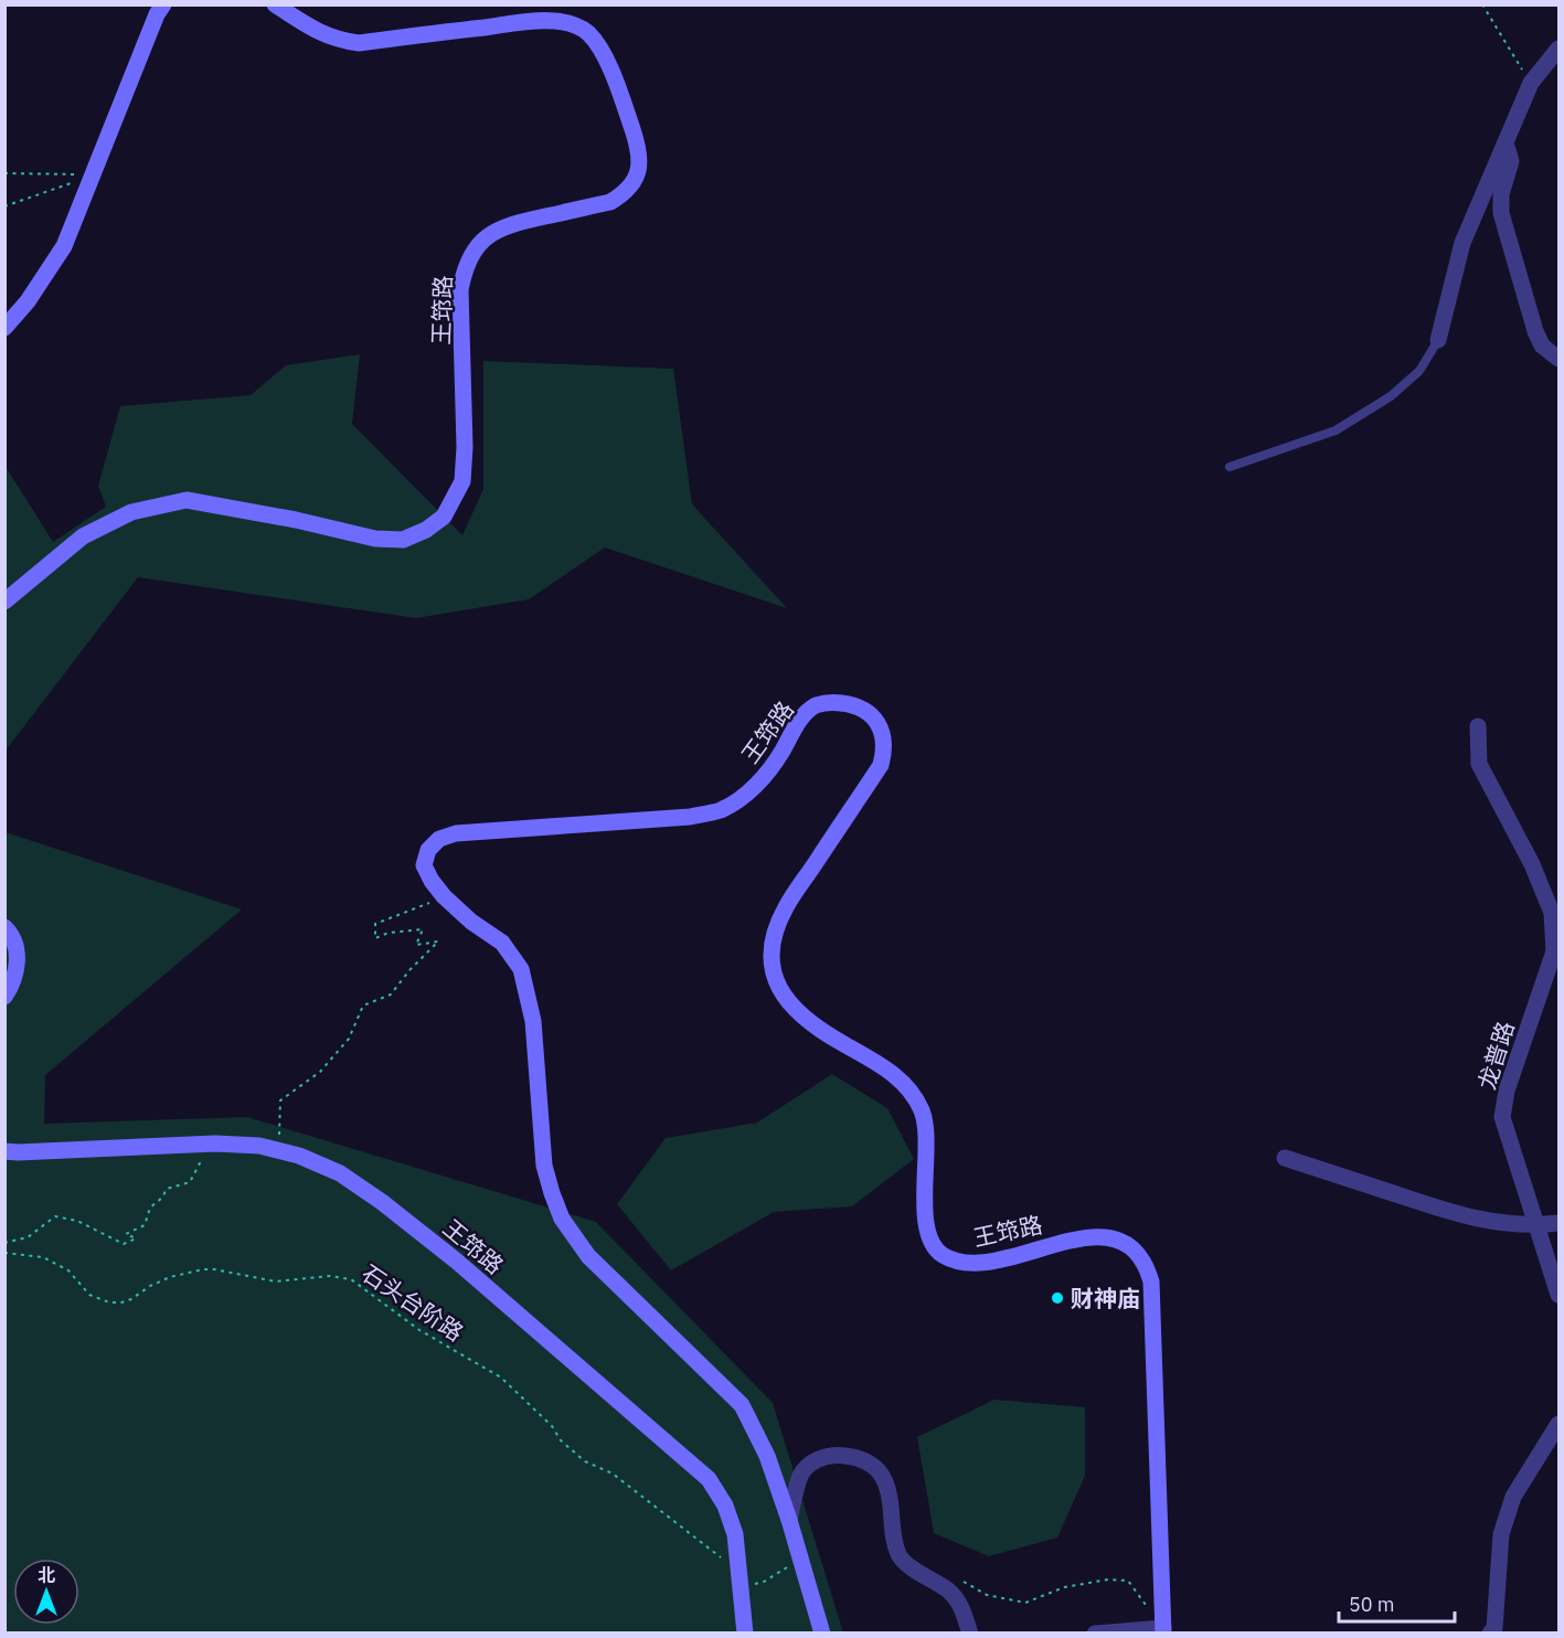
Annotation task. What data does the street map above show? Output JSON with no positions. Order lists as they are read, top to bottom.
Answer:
{
  "streets": {
    "main road": ["王筇路"],
    "street": ["龙普路"],
    "path": ["石头台阶路"]
  },
  "crossings": [
    ["王筇路", "石头台阶路"]
  ],
  "places": ["财神庙"],
  "scale_bar": "50 m",
  "north": "top"
}
